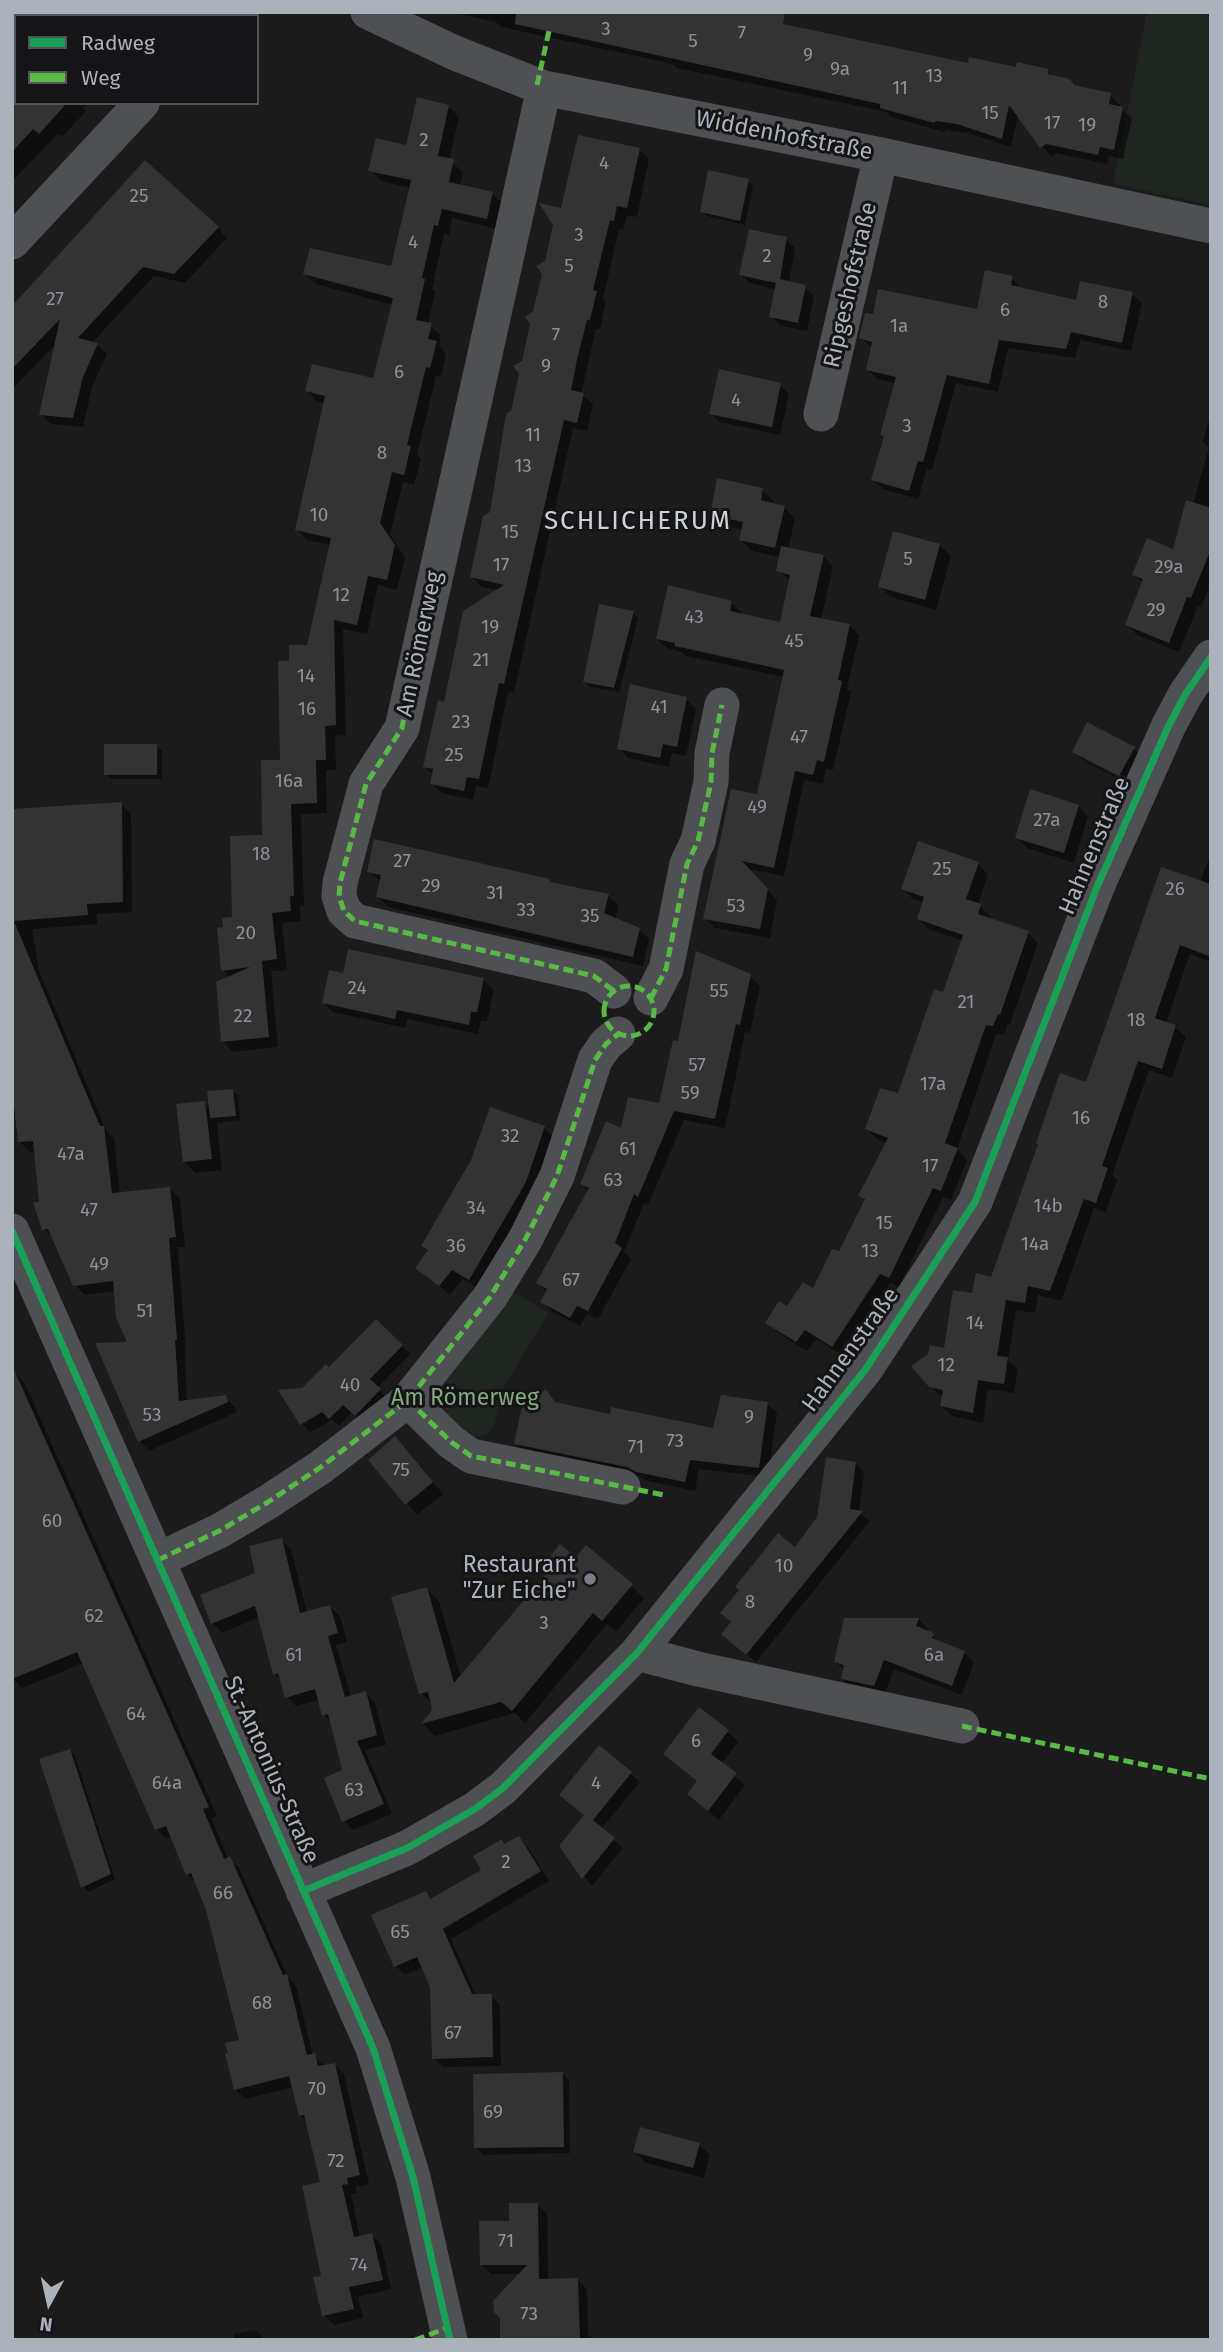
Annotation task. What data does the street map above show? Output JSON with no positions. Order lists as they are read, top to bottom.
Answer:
{
  "streets": {
    "street": [
      "Widdenhofstraße",
      "Ripgeshofstraße",
      "Am Römerweg",
      "Hahnenstraße",
      "St.-Antonius-Straße"
    ]
  },
  "crossings": [
    ["Widdenhofstraße", "Ripgeshofstraße"],
    ["Widdenhofstraße", "Am Römerweg"],
    ["Hahnenstraße", "St.-Antonius-Straße"]
  ],
  "districts": ["SCHLICHERUM"],
  "parks": ["Am Römerweg"],
  "places": ["Restaurant \"Zur Eiche\""],
  "house_numbers": [
    "3",
    "7",
    "5",
    "9",
    "9a",
    "13",
    "11",
    "15",
    "17",
    "19",
    "2",
    "4",
    "25",
    "3",
    "4",
    "2",
    "5",
    "27",
    "8",
    "6",
    "1a",
    "7",
    "9",
    "6",
    "4",
    "3",
    "11",
    "8",
    "13",
    "10",
    "15",
    "5",
    "17",
    "29a",
    "12",
    "29",
    "43",
    "19",
    "45",
    "21",
    "14",
    "41",
    "16",
    "23",
    "47",
    "25",
    "16a",
    "49",
    "27a",
    "18",
    "27",
    "25",
    "29",
    "26",
    "31",
    "53",
    "33",
    "35",
    "20",
    "24",
    "55",
    "21",
    "22",
    "18",
    "57",
    "17a",
    "59",
    "16",
    "32",
    "61",
    "47a",
    "17",
    "63",
    "14b",
    "34",
    "47",
    "15",
    "14a",
    "36",
    "13",
    "49",
    "67",
    "51",
    "14",
    "12",
    "40",
    "53",
    "9",
    "73",
    "71",
    "75",
    "60",
    "10",
    "8",
    "62",
    "3",
    "61",
    "6a",
    "64",
    "6",
    "64a",
    "4",
    "63",
    "2",
    "66",
    "65",
    "68",
    "67",
    "70",
    "69",
    "72",
    "71",
    "74",
    "73"
  ],
  "legend": ["Radweg", "Weg"],
  "north": "bottom"
}
